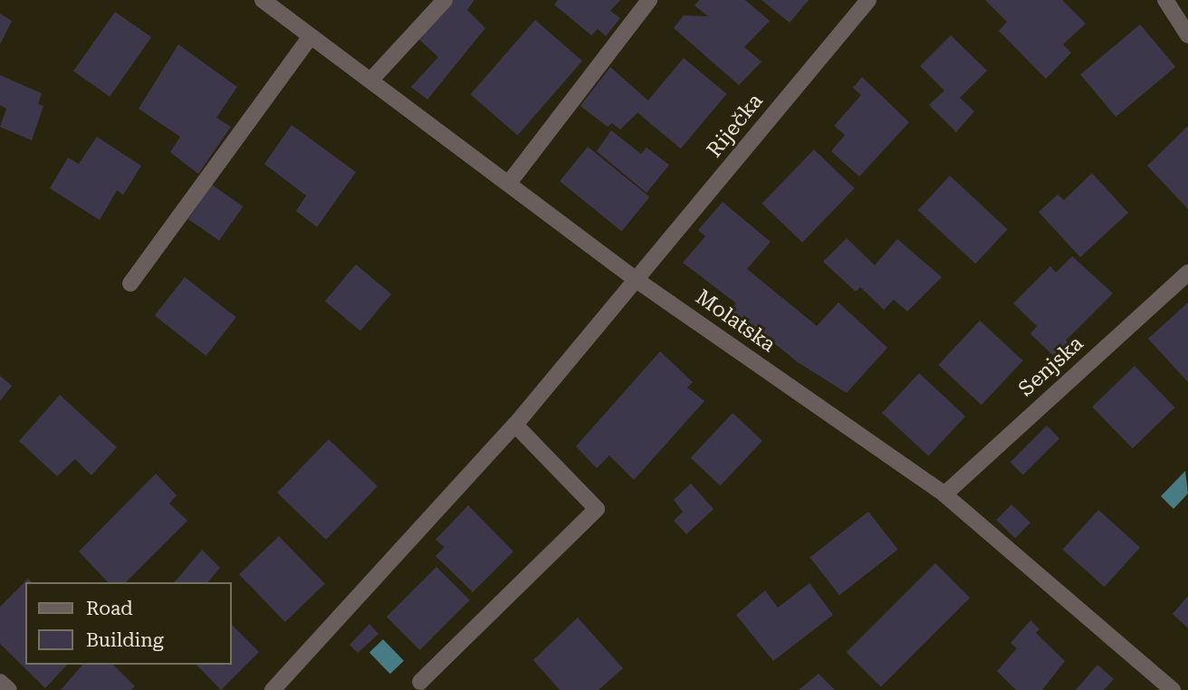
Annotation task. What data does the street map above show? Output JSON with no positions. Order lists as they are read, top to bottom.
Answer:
{
  "streets": {
    "street": ["Riječka", "Molatska", "Senjska"]
  },
  "crossings": [
    ["Riječka", "Molatska"],
    ["Molatska", "Senjska"]
  ],
  "legend": ["Road", "Building"]
}
